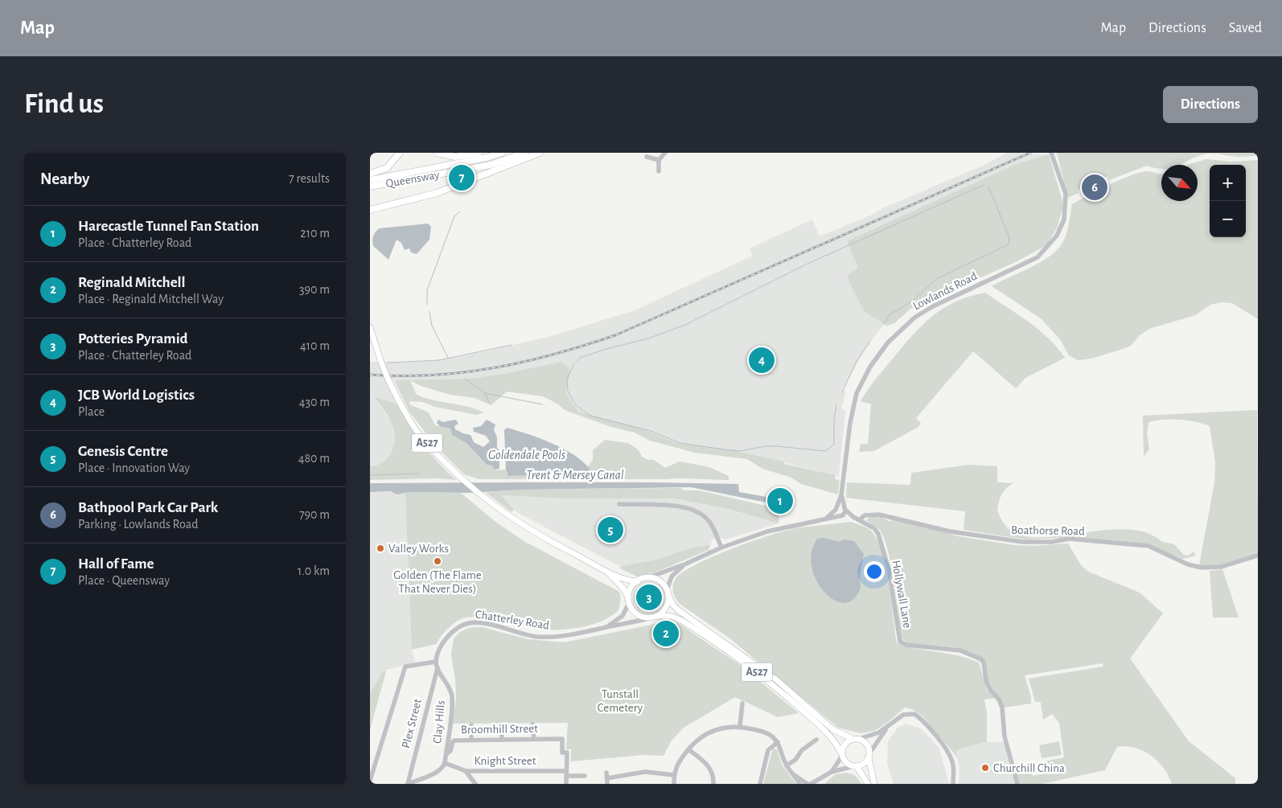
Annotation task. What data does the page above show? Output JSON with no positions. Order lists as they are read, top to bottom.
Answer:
{
  "streets": {
    "highway": ["Queensway"],
    "main road": ["A527"],
    "street": [
      "Lowlands Road",
      "Boathorse Road",
      "Hollywall Lane",
      "Chatterley Road",
      "Clay Hills",
      "Plex Street",
      "Broomhill Street",
      "Knight Street"
    ]
  },
  "crossings": [
    ["Lowlands Road", "Hollywall Lane"],
    ["A527", "Chatterley Road"],
    ["Boathorse Road", "Hollywall Lane"],
    ["Chatterley Road", "Clay Hills"],
    ["Clay Hills", "Plex Street"],
    ["Clay Hills", "Broomhill Street"],
    ["Clay Hills", "Knight Street"],
    ["Broomhill Street", "Knight Street"]
  ],
  "water": ["Goldendale Pools", "Trent & Mersey Canal"],
  "parks": ["Tunstall Cemetery"],
  "places": ["Valley Works", "Golden (The Flame That Never Dies)", "Churchill China"],
  "north": "bottom right",
  "page": {
    "header": "Map",
    "nav": ["Map", "Directions", "Saved"],
    "buttons": "Directions",
    "title": "Find us",
    "heading": ["Nearby", "7 results"],
    "pins": [
      "7",
      "6",
      "4",
      "1",
      "5",
      "3",
      "2"
    ],
    "map_buttons": ["+", "−"],
    "list": [
      {
        "mark": "1",
        "name": "Harecastle Tunnel Fan Station",
        "note": "Place · Chatterley Road",
        "value": "210 m"
      },
      {
        "mark": "2",
        "name": "Reginald Mitchell",
        "note": "Place · Reginald Mitchell Way",
        "value": "390 m"
      },
      {
        "mark": "3",
        "name": "Potteries Pyramid",
        "note": "Place · Chatterley Road",
        "value": "410 m"
      },
      {
        "mark": "4",
        "name": "JCB World Logistics",
        "note": "Place",
        "value": "430 m"
      },
      {
        "mark": "5",
        "name": "Genesis Centre",
        "note": "Place · Innovation Way",
        "value": "480 m"
      },
      {
        "mark": "6",
        "name": "Bathpool Park Car Park",
        "note": "Parking · Lowlands Road",
        "value": "790 m"
      },
      {
        "mark": "7",
        "name": "Hall of Fame",
        "note": "Place · Queensway",
        "value": "1.0 km"
      }
    ]
  }
}
